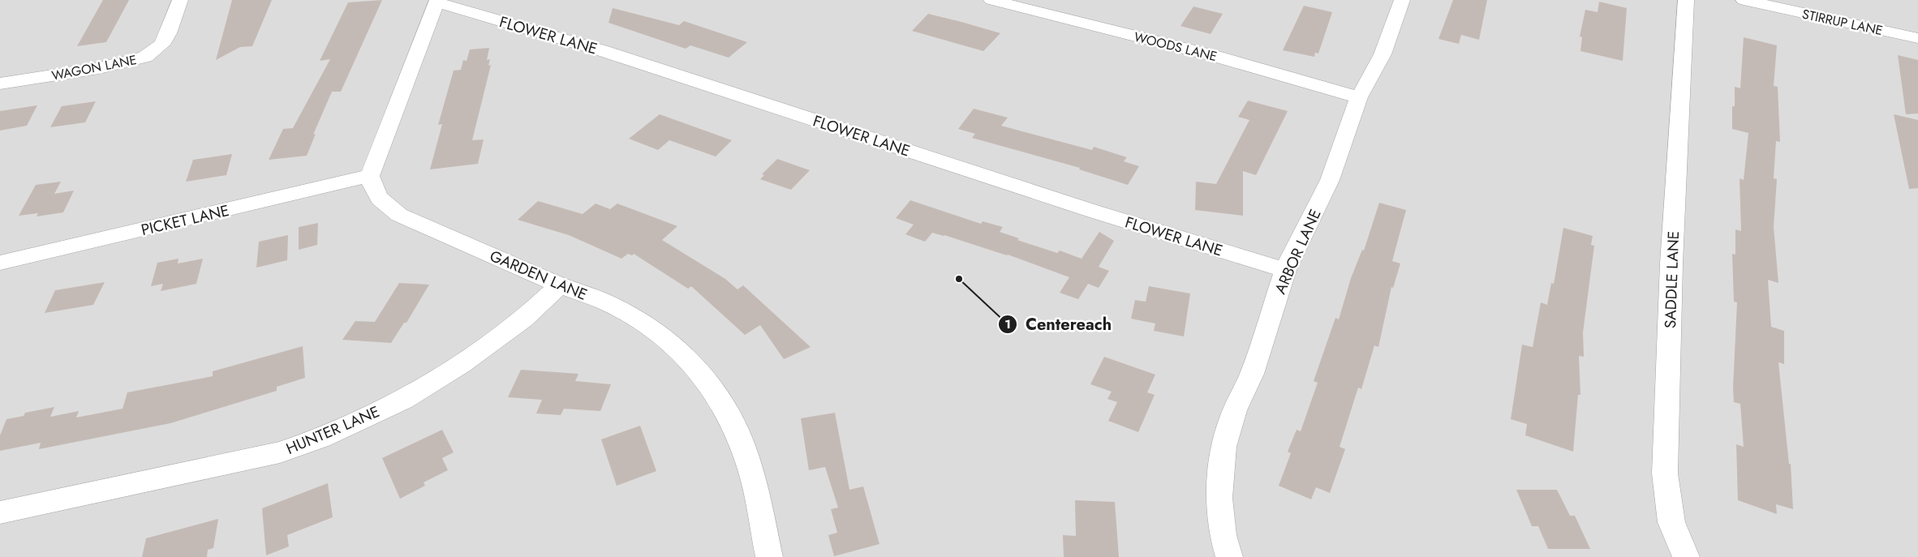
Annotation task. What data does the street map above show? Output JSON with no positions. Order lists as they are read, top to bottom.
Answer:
{
  "streets": {
    "street": [
      "STIRRUP LANE",
      "FLOWER LANE",
      "WOODS LANE",
      "WAGON LANE",
      "PICKET LANE",
      "ARBOR LANE",
      "GARDEN LANE",
      "SADDLE LANE",
      "HUNTER LANE"
    ]
  },
  "crossings": [
    ["FLOWER LANE", "ARBOR LANE"],
    ["WOODS LANE", "ARBOR LANE"],
    ["PICKET LANE", "GARDEN LANE"],
    ["GARDEN LANE", "HUNTER LANE"]
  ],
  "places": ["Centereach"]
}
